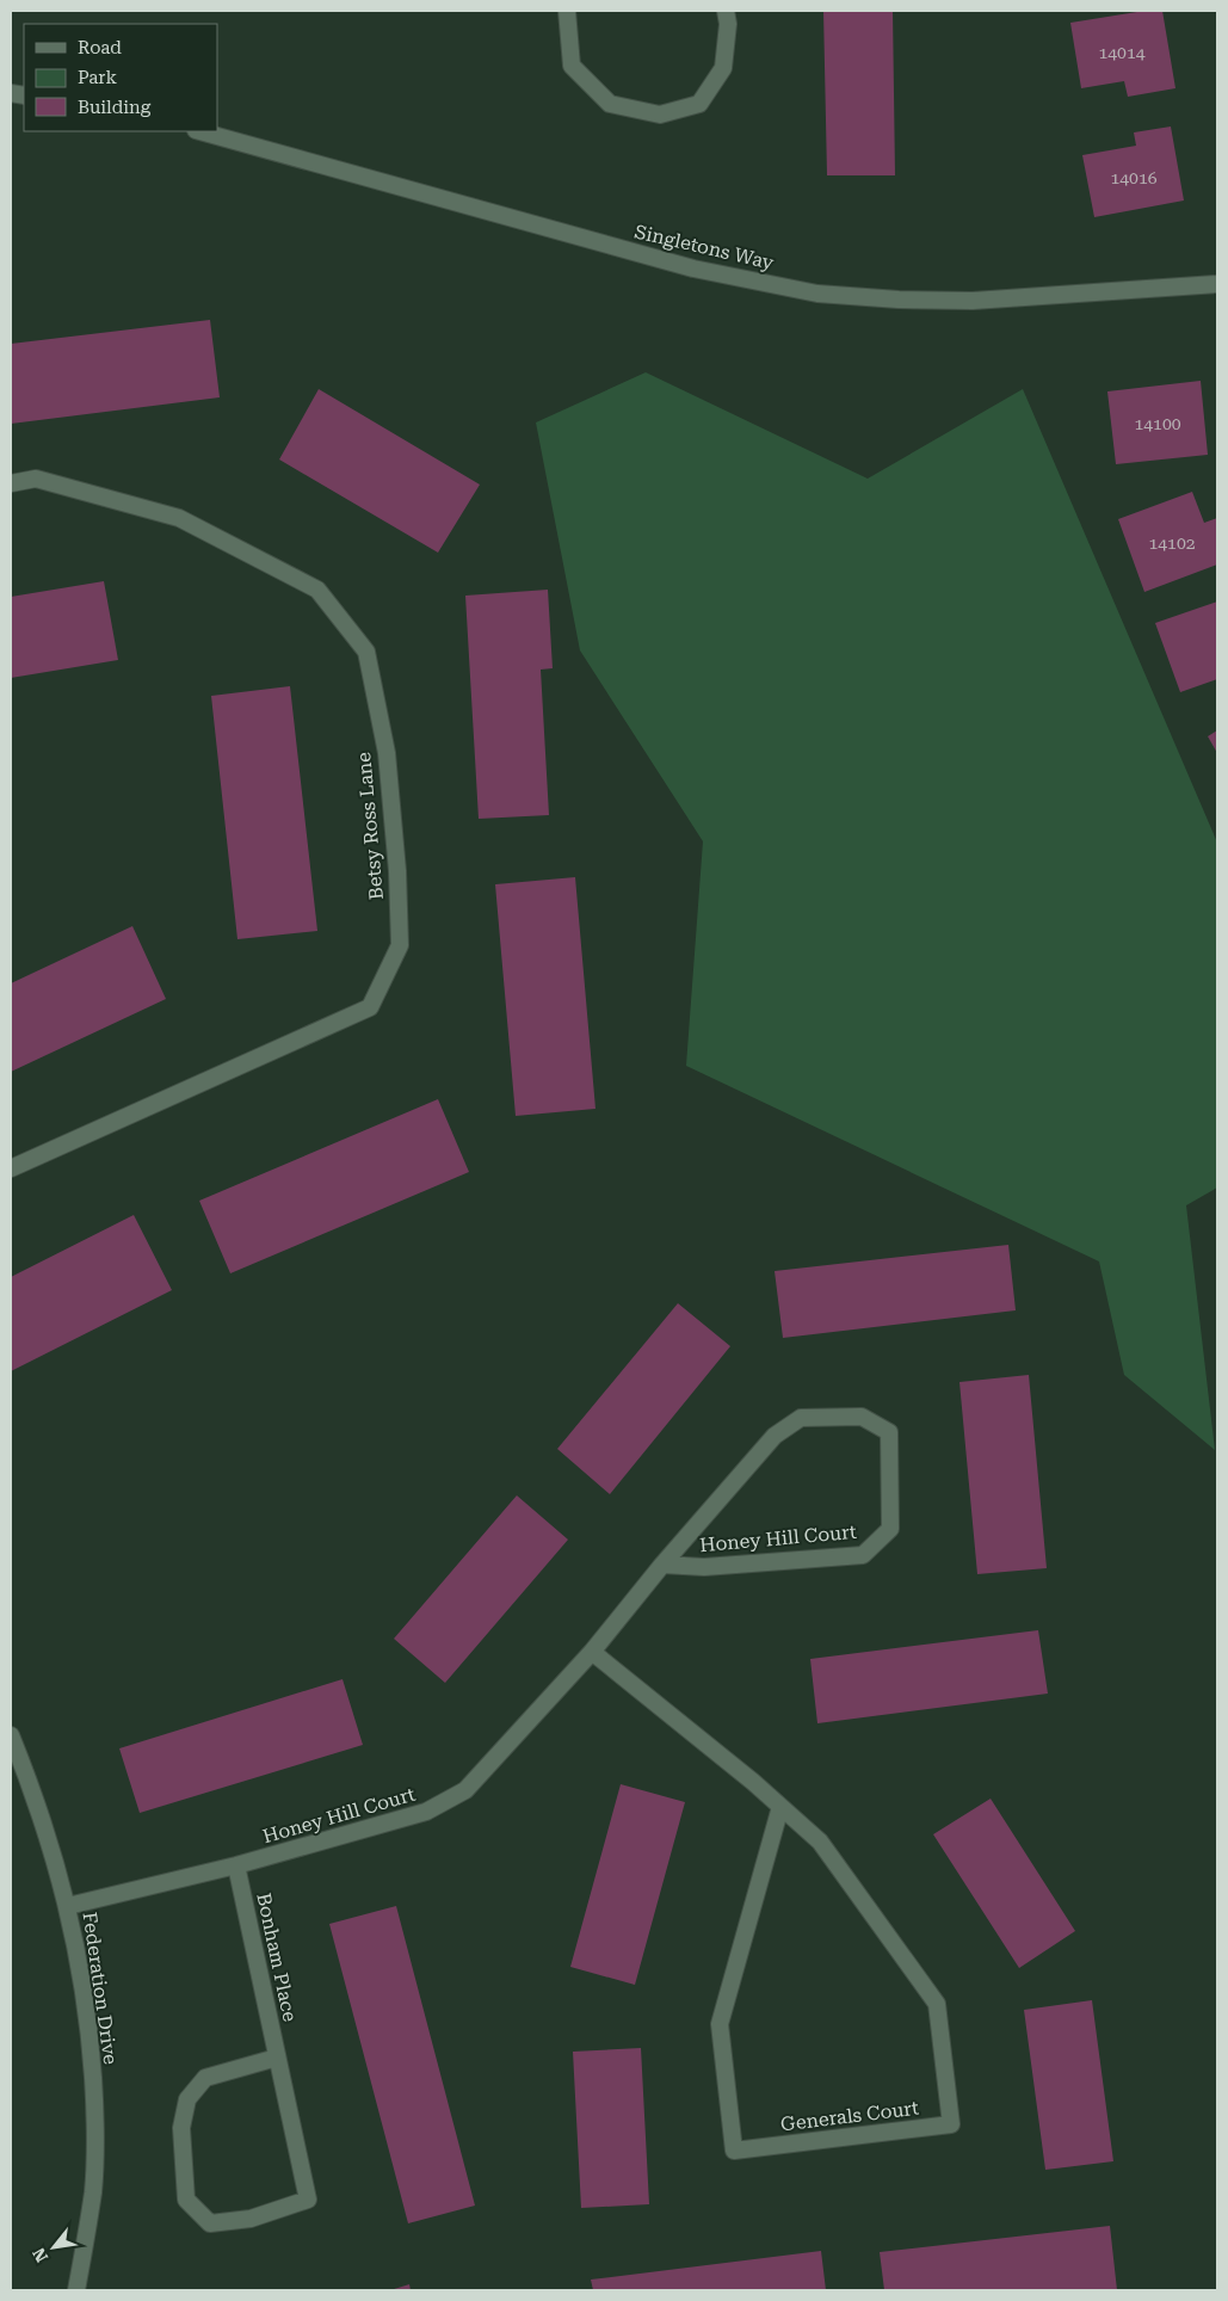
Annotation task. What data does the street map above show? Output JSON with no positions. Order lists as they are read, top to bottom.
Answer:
{
  "streets": {
    "street": [
      "Singletons Way",
      "Betsy Ross Lane",
      "Honey Hill Court",
      "Bonham Place",
      "Federation Drive",
      "Generals Court"
    ]
  },
  "crossings": [
    ["Honey Hill Court", "Bonham Place"],
    ["Honey Hill Court", "Federation Drive"],
    ["Honey Hill Court", "Generals Court"]
  ],
  "house_numbers": [
    "14014",
    "14016",
    "14100",
    "14102"
  ],
  "legend": ["Road", "Park", "Building"],
  "north": "bottom left"
}
